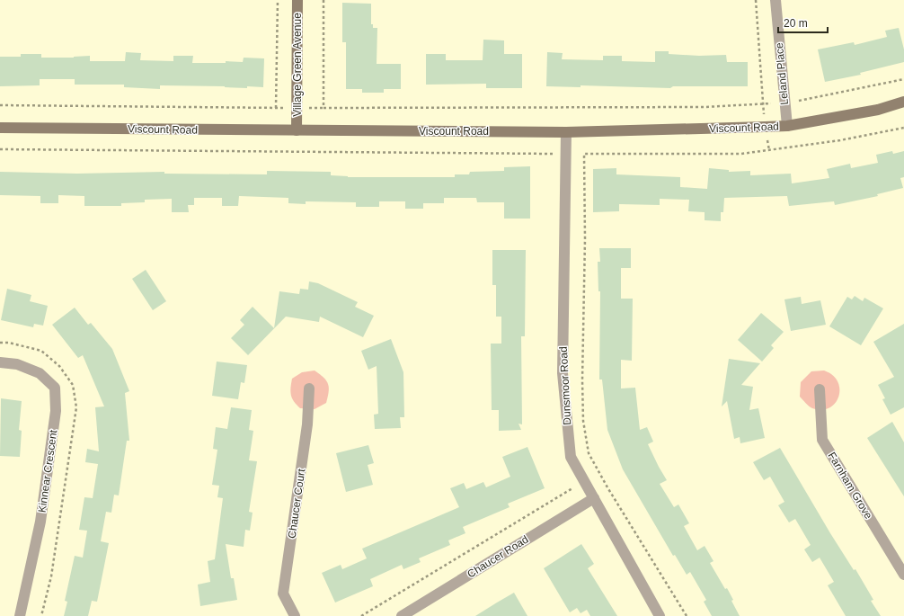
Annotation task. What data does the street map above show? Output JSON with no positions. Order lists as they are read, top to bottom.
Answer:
{
  "streets": {
    "street": [
      "Village Green Avenue",
      "Leland Place",
      "Viscount Road",
      "Dunsmoor Road",
      "Kinnear Crescent",
      "Farnham Grove",
      "Chaucer Court",
      "Chaucer Road"
    ]
  },
  "crossings": [
    ["Village Green Avenue", "Viscount Road"],
    ["Leland Place", "Viscount Road"],
    ["Viscount Road", "Dunsmoor Road"],
    ["Dunsmoor Road", "Chaucer Road"]
  ],
  "scale_bar": "20 m"
}
